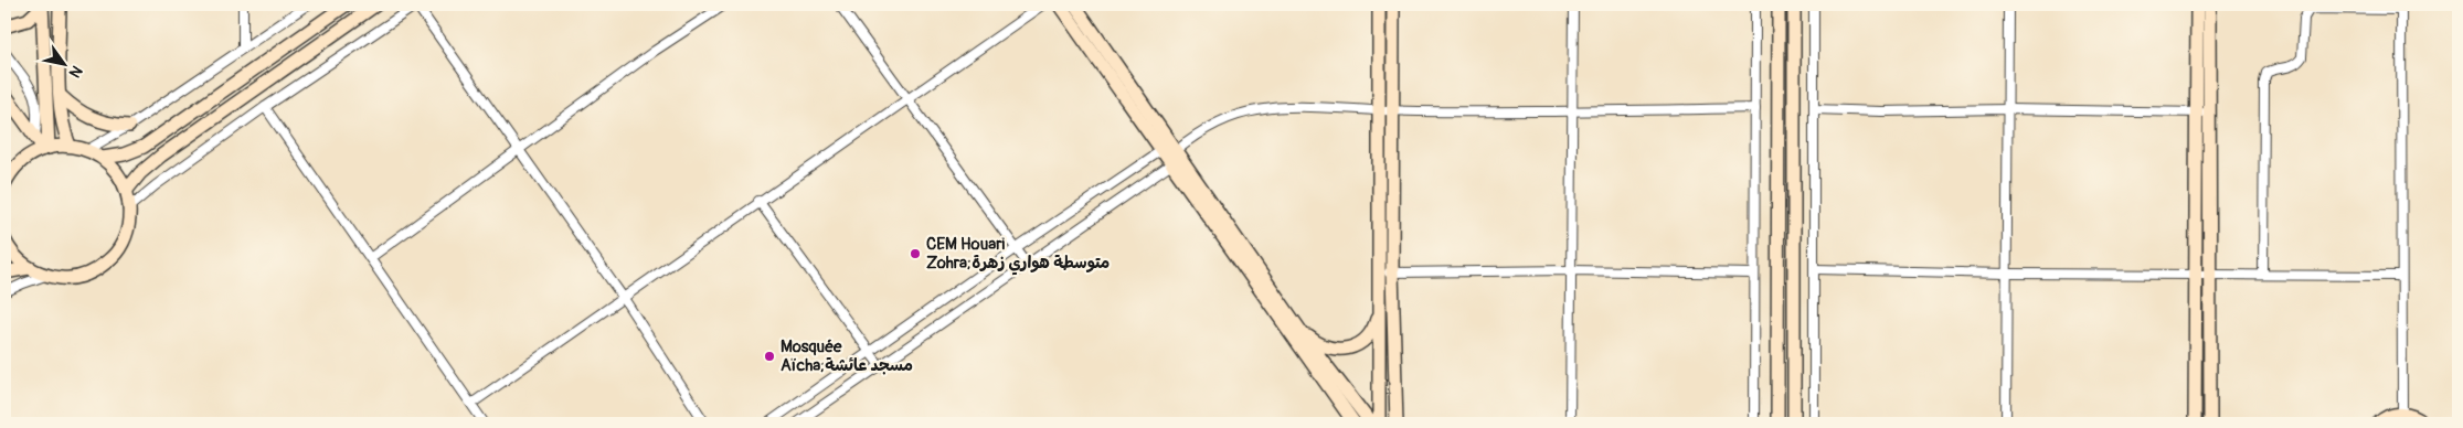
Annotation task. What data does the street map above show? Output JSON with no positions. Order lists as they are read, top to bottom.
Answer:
{
  "places": ["CEM Houari Zohra;متوسطة هواري زهرة", "Mosquée Aïcha;مسجد عائشة"],
  "north": "bottom right"
}
